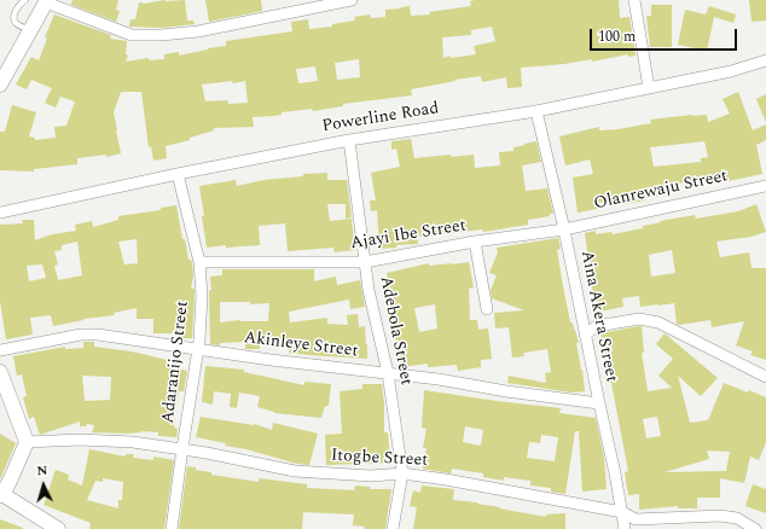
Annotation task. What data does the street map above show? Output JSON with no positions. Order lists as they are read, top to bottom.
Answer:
{
  "streets": {
    "street": [
      "Powerline Road",
      "Olanrewaju Street",
      "Ajayi Ibe Street",
      "Aina Akera Street",
      "Adebola Street",
      "Akinleye Street",
      "Adaranijo Street",
      "Itogbe Street"
    ]
  },
  "crossings": [
    ["Powerline Road", "Aina Akera Street"],
    ["Powerline Road", "Adebola Street"],
    ["Powerline Road", "Adaranijo Street"],
    ["Olanrewaju Street", "Ajayi Ibe Street"],
    ["Olanrewaju Street", "Aina Akera Street"],
    ["Ajayi Ibe Street", "Aina Akera Street"],
    ["Ajayi Ibe Street", "Adebola Street"],
    ["Ajayi Ibe Street", "Adaranijo Street"],
    ["Aina Akera Street", "Akinleye Street"],
    ["Aina Akera Street", "Itogbe Street"],
    ["Adebola Street", "Akinleye Street"],
    ["Adebola Street", "Itogbe Street"],
    ["Akinleye Street", "Adaranijo Street"],
    ["Adaranijo Street", "Itogbe Street"]
  ],
  "scale_bar": "100 m",
  "north": "top"
}
